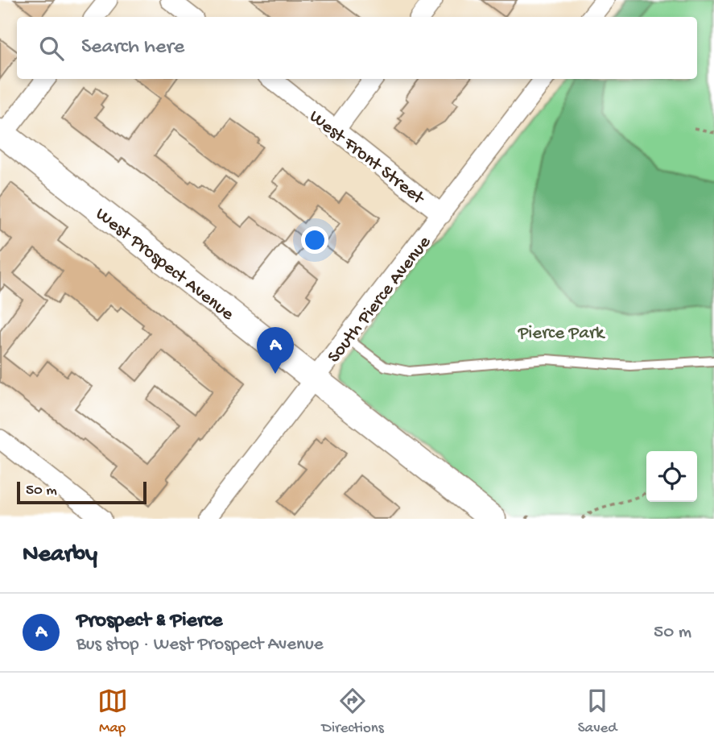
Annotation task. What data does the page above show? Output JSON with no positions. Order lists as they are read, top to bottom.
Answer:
{
  "streets": {
    "main road": ["West Prospect Avenue"],
    "street": ["West Front Street", "South Pierce Avenue"]
  },
  "crossings": [
    ["West Front Street", "South Pierce Avenue"],
    ["West Prospect Avenue", "South Pierce Avenue"]
  ],
  "parks": ["Pierce Park"],
  "scale_bar": "50 m",
  "page": {
    "search": "Search here",
    "pins": "A",
    "scale": "50 m",
    "heading": "Nearby",
    "list": [
      {
        "mark": "A",
        "name": "Prospect & Pierce",
        "note": "Bus stop · West Prospect Avenue",
        "value": "50 m"
      }
    ],
    "nav": ["Map", "Directions", "Saved"]
  }
}
